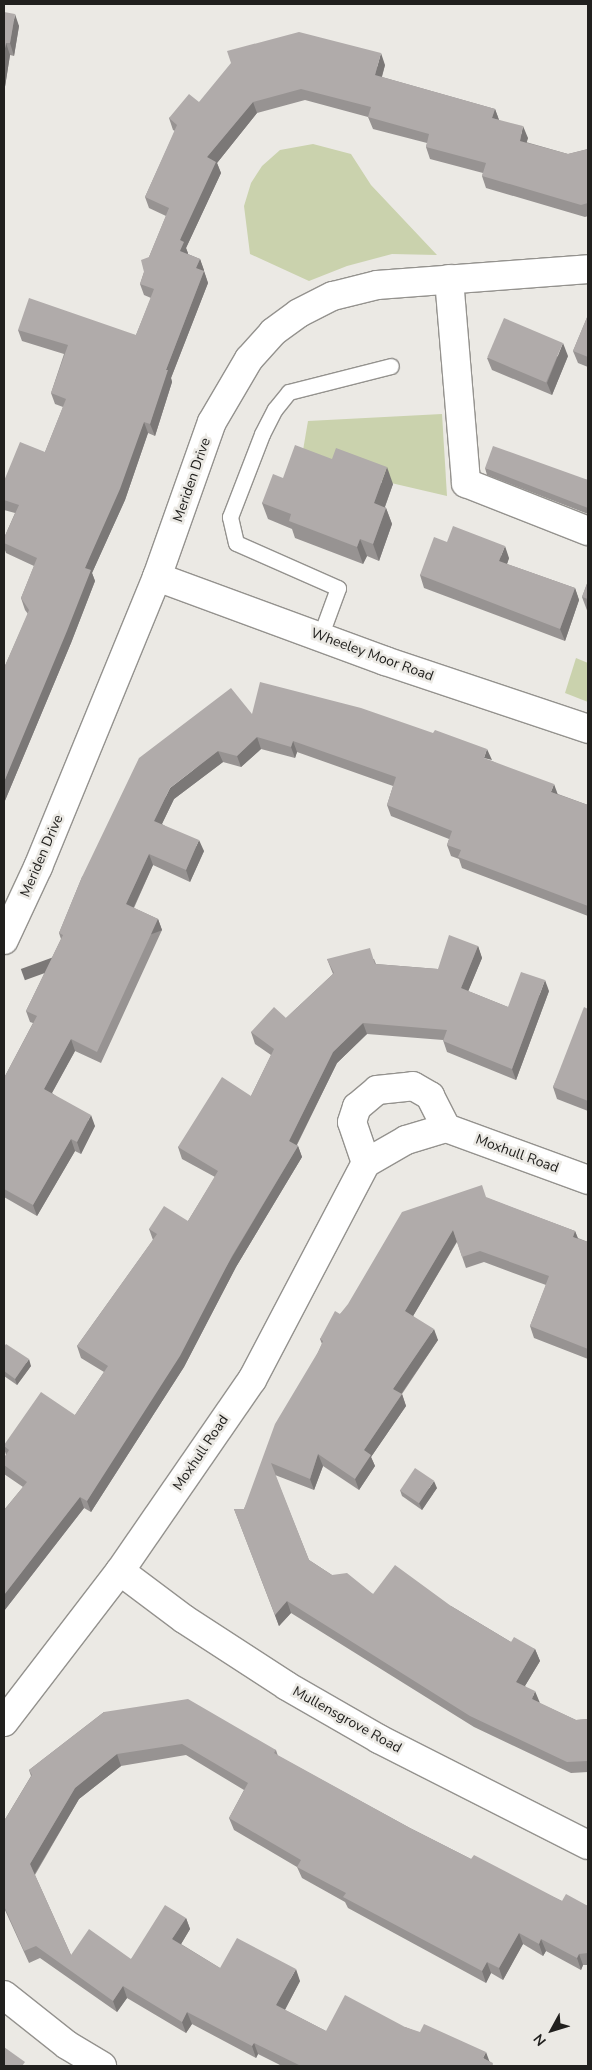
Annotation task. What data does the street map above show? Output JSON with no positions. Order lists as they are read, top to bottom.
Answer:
{
  "streets": {
    "street": [
      "Meriden Drive",
      "Wheeley Moor Road",
      "Moxhull Road",
      "Mullensgrove Road"
    ]
  },
  "crossings": [
    ["Meriden Drive", "Wheeley Moor Road"],
    ["Moxhull Road", "Mullensgrove Road"]
  ],
  "north": "bottom left"
}
